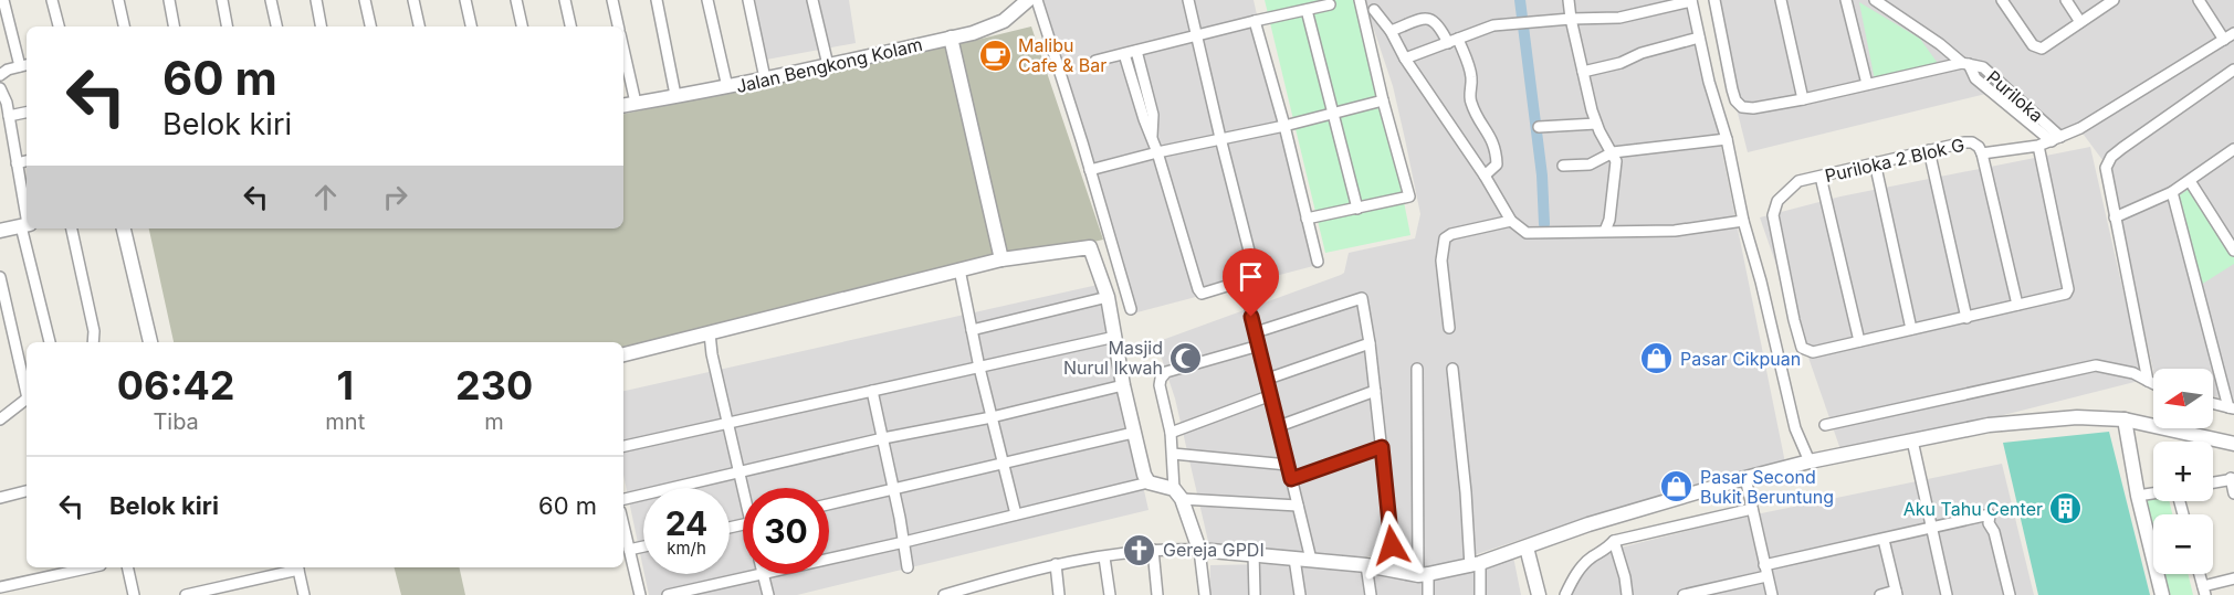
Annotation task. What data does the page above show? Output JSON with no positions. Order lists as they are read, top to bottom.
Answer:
{
  "streets": {
    "street": ["Jalan Bengkong Kolam", "Puriloka", "Puriloka 2 Blok G"]
  },
  "crossings": [
    ["Puriloka", "Puriloka 2 Blok G"]
  ],
  "places": {
    "cafe": ["Malibu Cafe & Bar"],
    "mosque": ["Masjid Nurul Ikwah"],
    "shop": ["Pasar Cikpuan", "Pasar Second Bukit Beruntung"],
    "building": ["Aku Tahu Center"],
    "church": ["Gereja GPDI"]
  },
  "north": "left",
  "page": {
    "turn": ["60 m", "Belok kiri"],
    "eta": [
      "06:42",
      "Tiba",
      "1",
      "mnt",
      "230",
      "m"
    ],
    "map_buttons": ["+", "−"],
    "list": [
      {
        "name": "Belok kiri",
        "value": "60 m"
      }
    ],
    "speed": "24 km/h",
    "limit": "30"
  }
}
